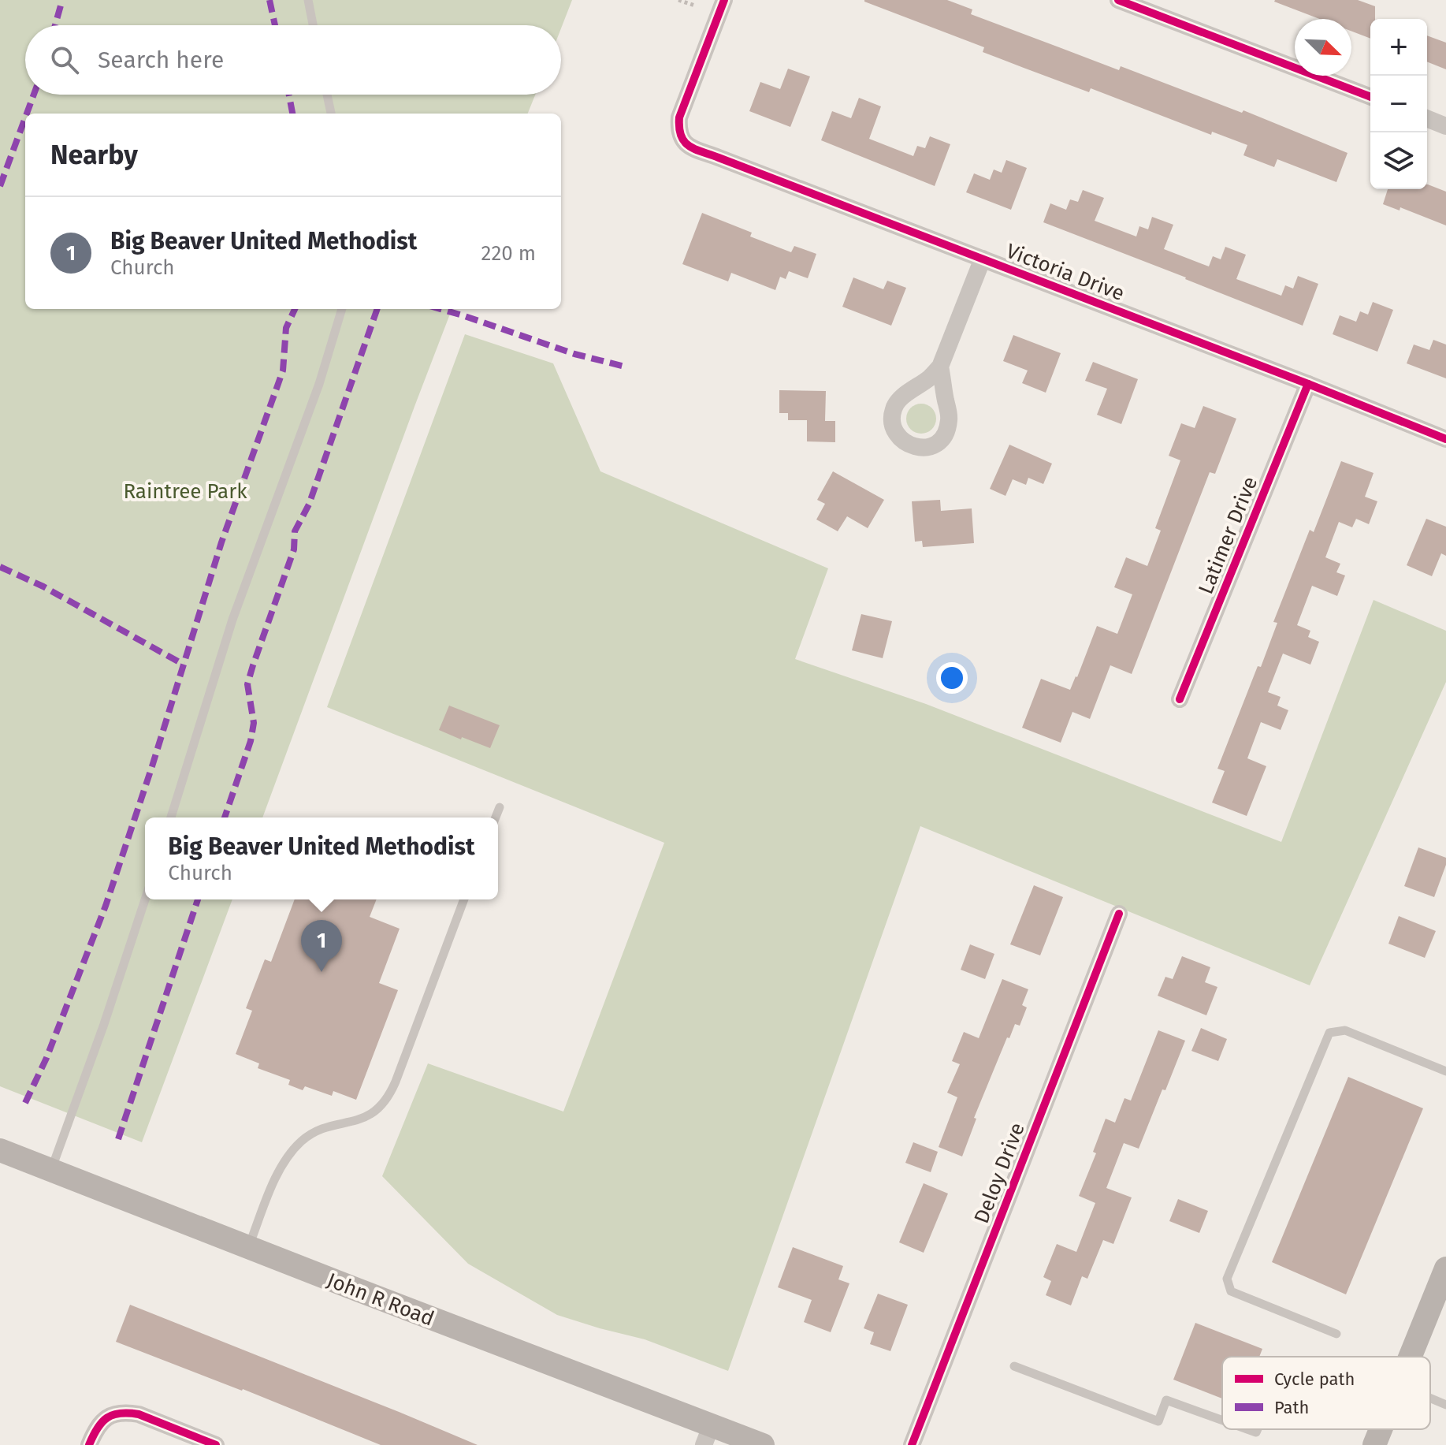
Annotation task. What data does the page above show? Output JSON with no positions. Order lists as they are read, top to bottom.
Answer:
{
  "streets": {
    "main road": ["John R Road"],
    "street": ["Victoria Drive", "Latimer Drive", "Deloy Drive"]
  },
  "crossings": [
    ["Victoria Drive", "Latimer Drive"]
  ],
  "parks": ["Raintree Park"],
  "legend": ["Cycle path", "Path"],
  "north": "bottom right",
  "page": {
    "map_buttons": ["+", "−"],
    "search": "Search here",
    "heading": "Nearby",
    "list": [
      {
        "mark": "1",
        "name": "Big Beaver United Methodist",
        "note": "Church",
        "value": "220 m"
      }
    ],
    "popup": ["Big Beaver United Methodist", "Church"],
    "pins": "1"
  }
}
